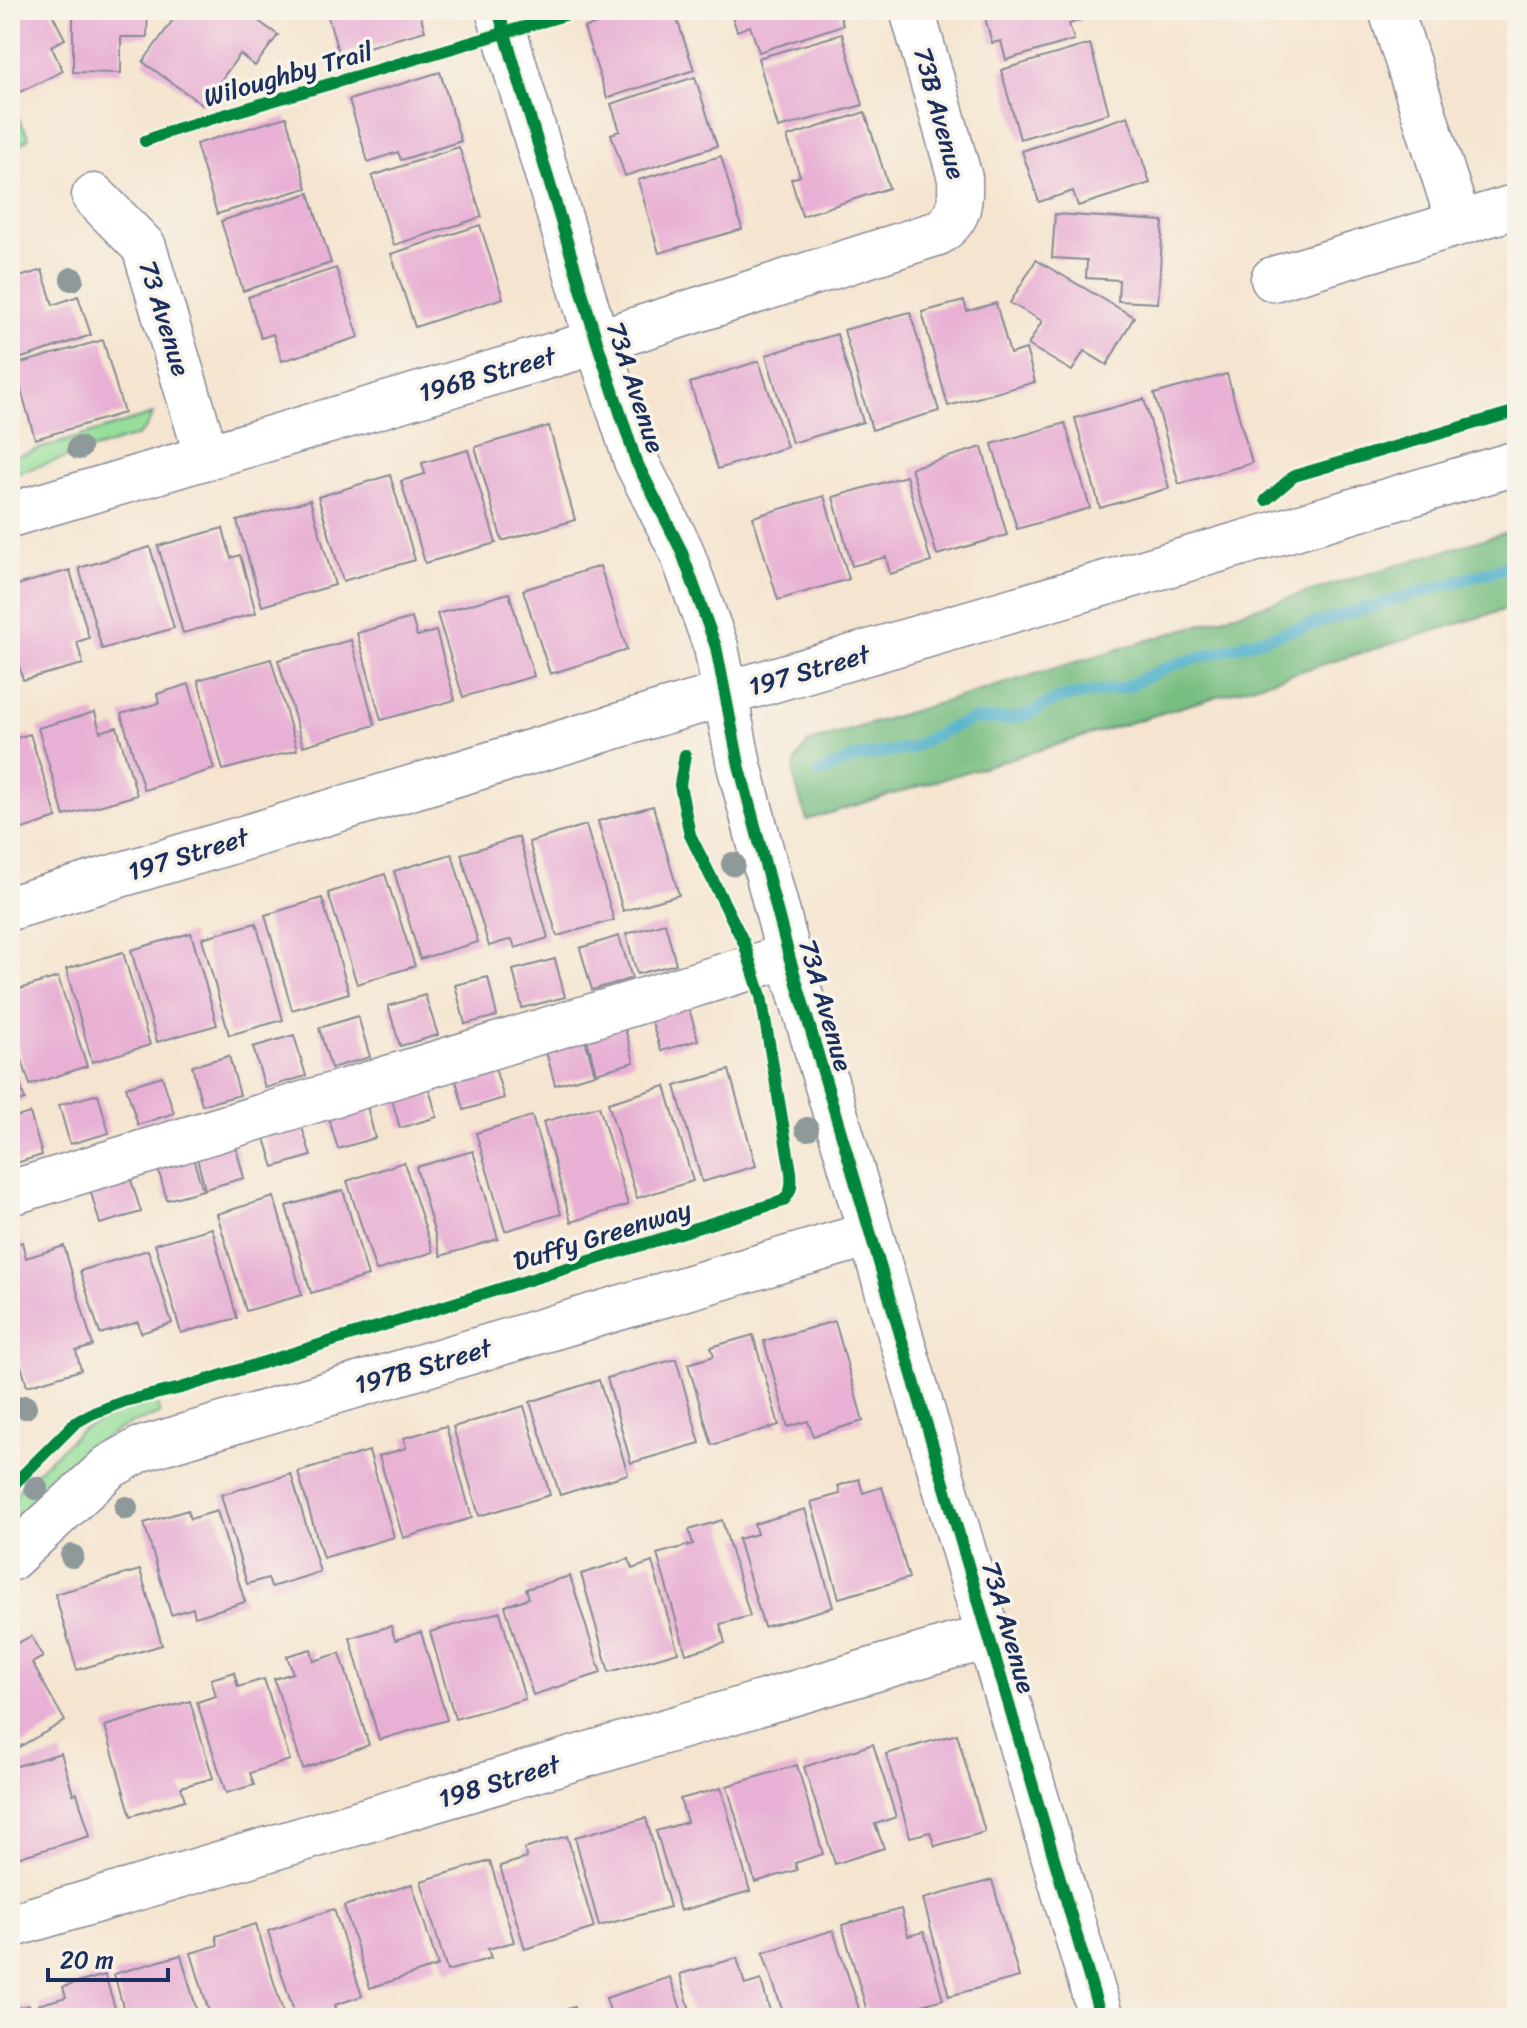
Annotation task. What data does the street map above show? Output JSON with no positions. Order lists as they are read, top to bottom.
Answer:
{
  "streets": {
    "street": [
      "73B Avenue",
      "73 Avenue",
      "196B Street",
      "73A Avenue",
      "197 Street",
      "197B Street",
      "198 Street"
    ],
    "cycle path": ["Wiloughby Trail", "Duffy Greenway"]
  },
  "crossings": [
    ["73B Avenue", "196B Street"],
    ["73 Avenue", "196B Street"],
    ["196B Street", "73A Avenue"],
    ["73A Avenue", "197 Street"],
    ["73A Avenue", "197B Street"],
    ["73A Avenue", "198 Street"]
  ],
  "scale_bar": "20 m"
}
